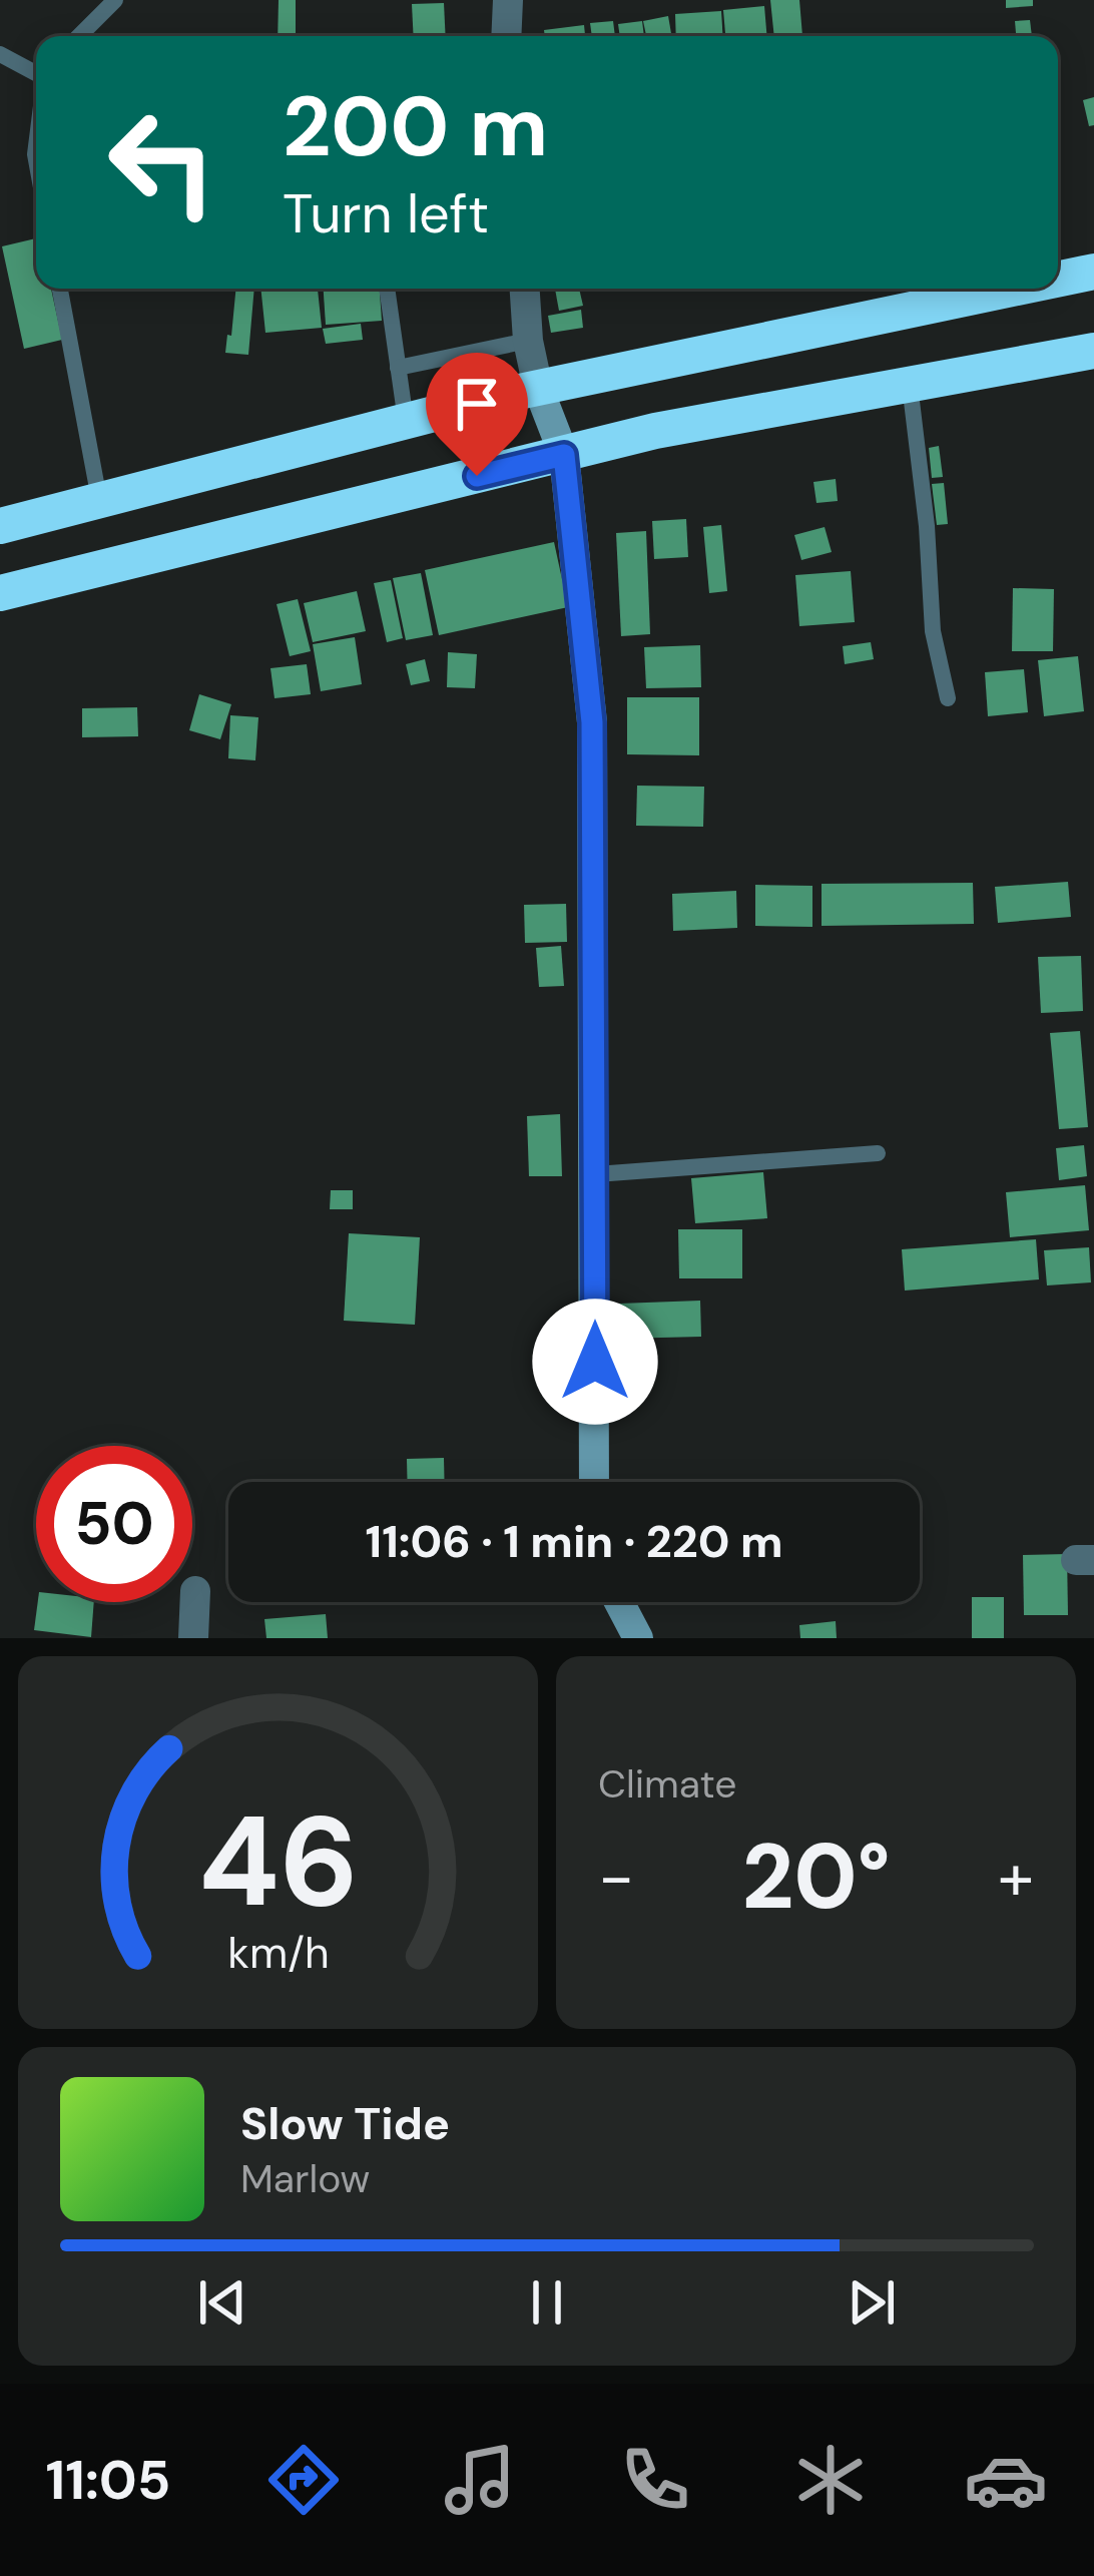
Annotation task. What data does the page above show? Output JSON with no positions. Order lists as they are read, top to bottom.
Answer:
{
  "page": {
    "turn": ["200 m", "Turn left"],
    "limit": "50",
    "trip": "11:06 · 1 min · 220 m",
    "tile": "Climate",
    "heat": ["−", "20°", "+"],
    "song": ["Slow Tide", "Marlow"],
    "tabs": "11:05",
    "gauge": ["46", "km/h"]
  }
}
